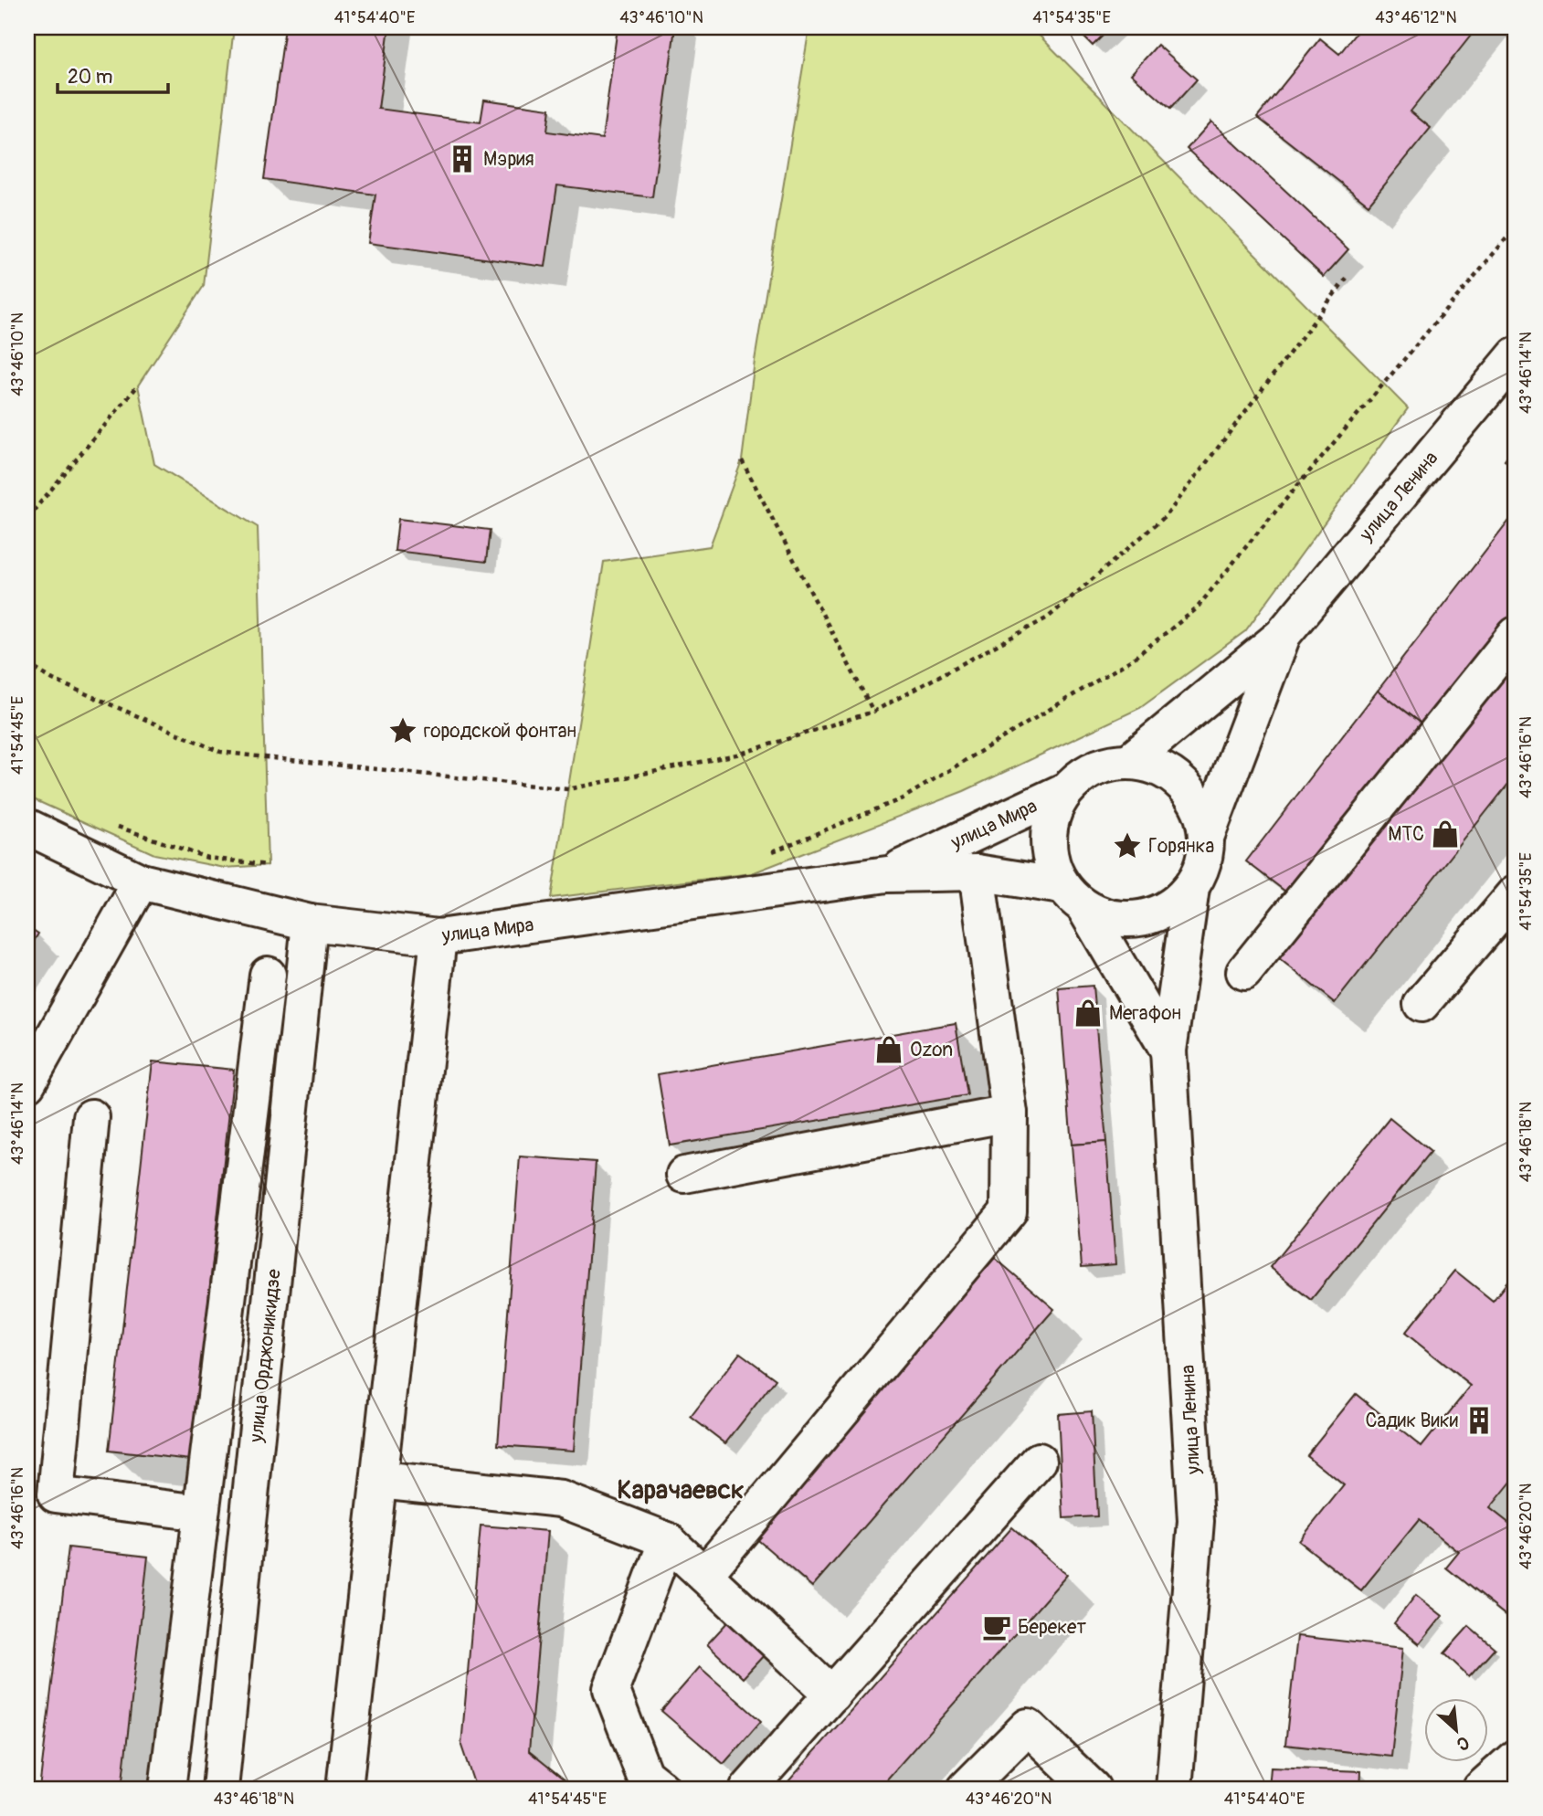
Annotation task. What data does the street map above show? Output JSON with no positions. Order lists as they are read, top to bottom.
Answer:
{
  "streets": {
    "street": ["улица Ленина", "улица Мира", "улица Орджоникидзе"]
  },
  "crossings": [
    ["улица Ленина", "улица Мира"],
    ["улица Мира", "улица Орджоникидзе"]
  ],
  "districts": ["Карачаевск"],
  "places": {
    "building": ["Мэрия", "Садик Вики"],
    "place": ["городской фонтан", "Горянка"],
    "shop": ["МТС", "Мегафон", "Ozon"],
    "cafe": ["Берекет"]
  },
  "scale_bar": "20 m",
  "north": "bottom right",
  "coordinates": [
    "41°54'40\"E",
    "43°46'10\"N",
    "41°54'35\"E",
    "43°46'12\"N",
    "43°46'14\"N",
    "41°54'45\"E",
    "43°46'16\"N",
    "43°46'18\"N",
    "43°46'20\"N"
  ]
}
